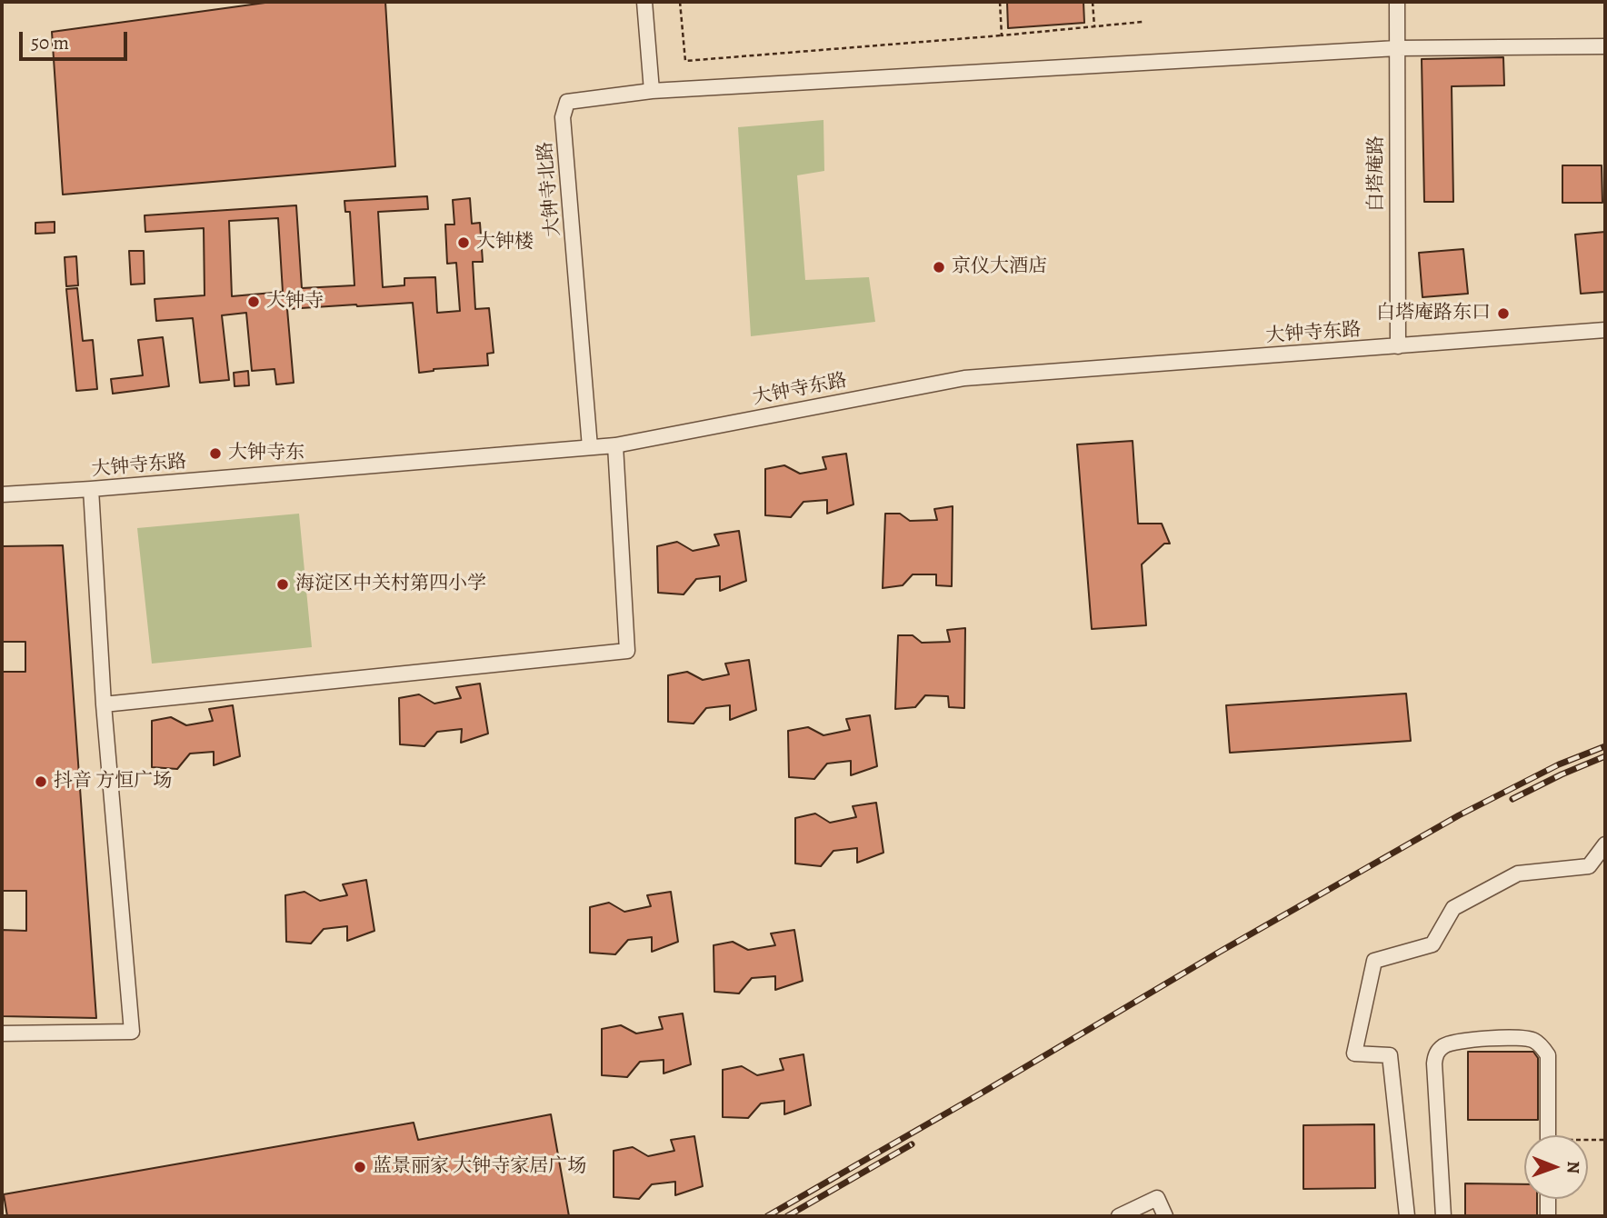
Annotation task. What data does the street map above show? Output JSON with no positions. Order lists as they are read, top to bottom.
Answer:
{
  "streets": {
    "street": ["白塔庵路", "大钟寺北路", "大钟寺东路"]
  },
  "crossings": [
    ["白塔庵路", "大钟寺东路"],
    ["大钟寺北路", "大钟寺东路"]
  ],
  "places": [
    "大钟楼",
    "京仪大酒店",
    "大钟寺",
    "白塔庵路东口",
    "大钟寺东",
    "海淀区中关村第四小学",
    "抖音 方恒广场",
    "蓝景丽家 大钟寺家居广场"
  ],
  "scale_bar": "50 m",
  "north": "right"
}
